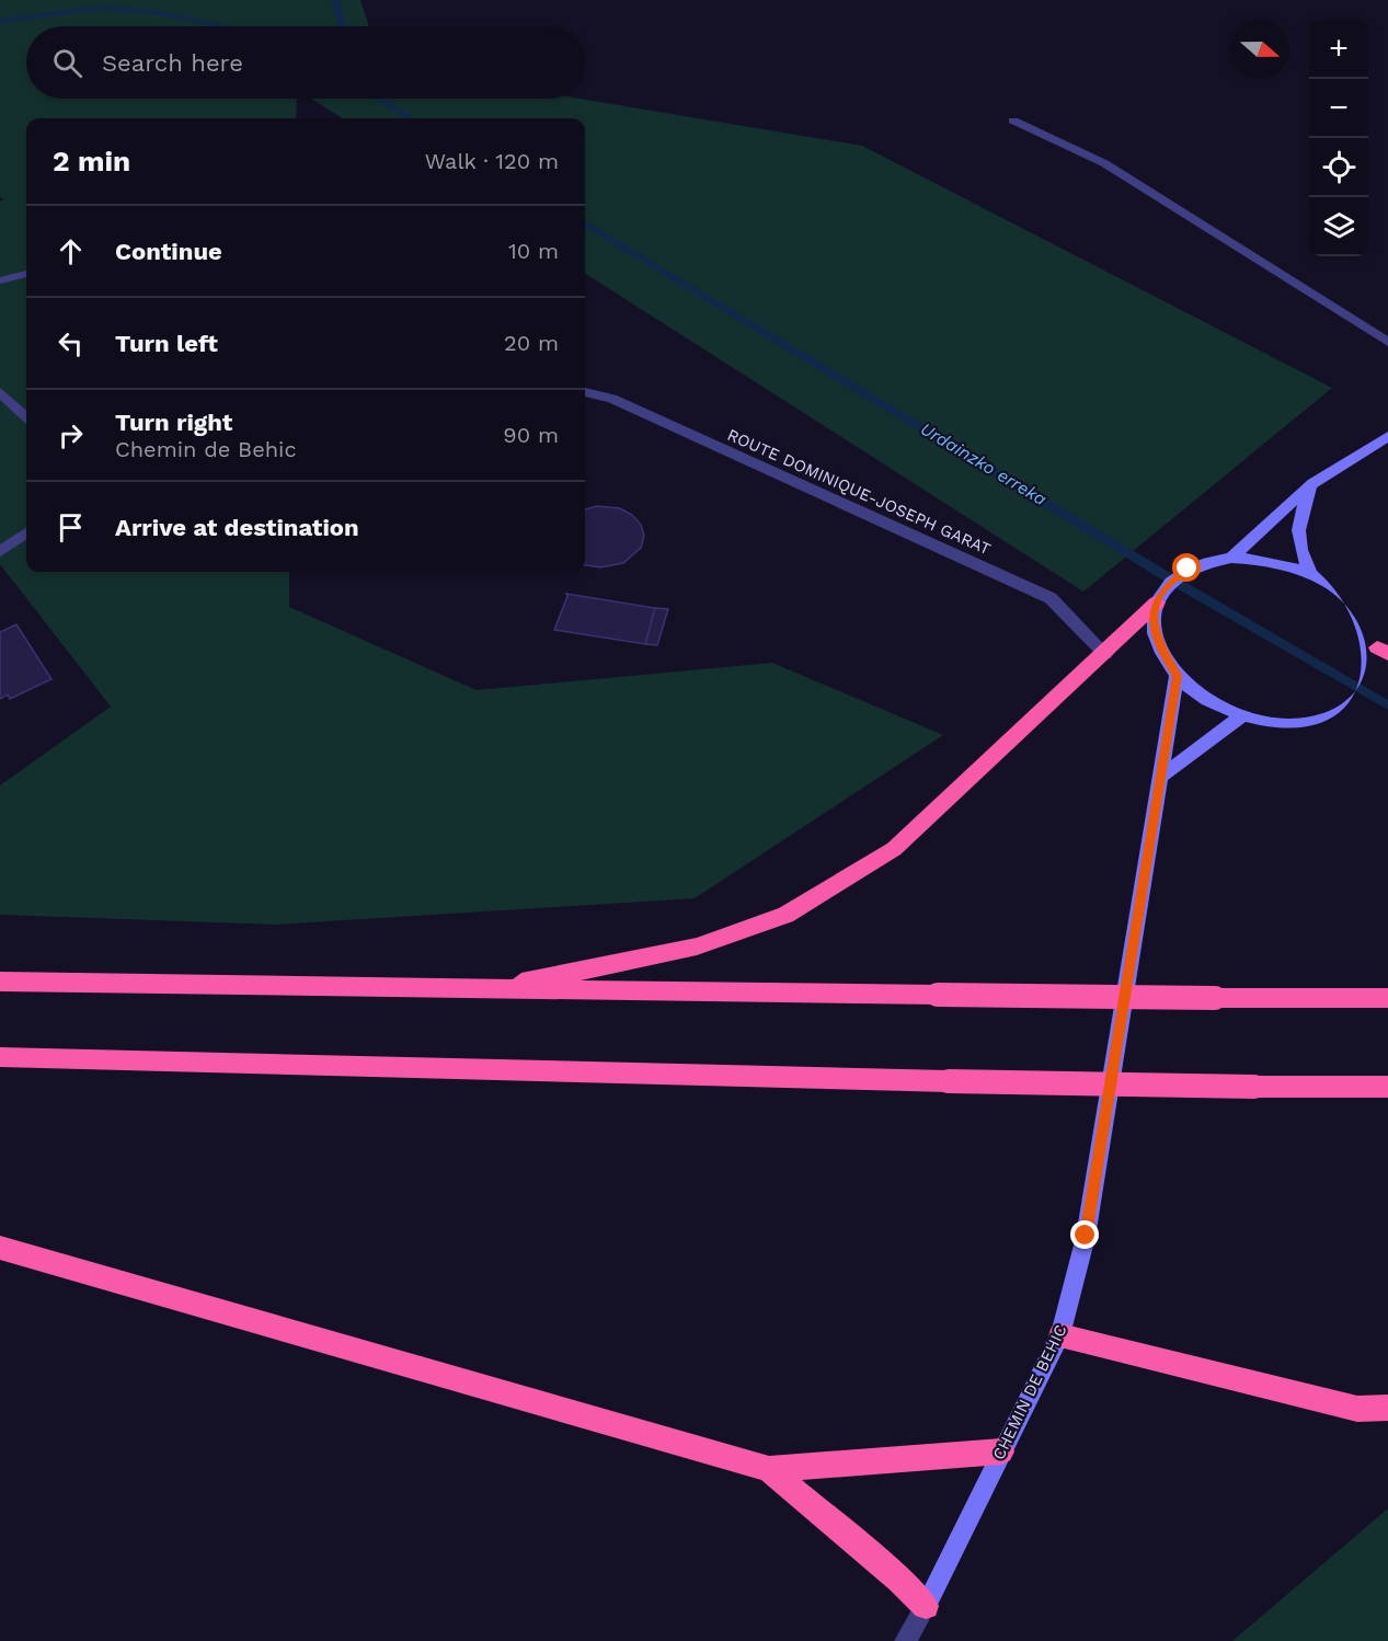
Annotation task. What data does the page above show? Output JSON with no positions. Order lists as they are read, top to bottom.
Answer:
{
  "streets": {
    "street": ["ROUTE DOMINIQUE-JOSEPH GARAT", "CHEMIN DE BEHIC"]
  },
  "water": ["Urdainzko erreka"],
  "north": "right",
  "page": {
    "map_buttons": ["+", "−"],
    "search": "Search here",
    "heading": ["2 min", "Walk · 120 m"],
    "list": [
      ["Continue", "10 m"],
      ["Turn left", "20 m"],
      ["Turn right", "Chemin de Behic", "90 m"],
      "Arrive at destination"
    ]
  }
}
